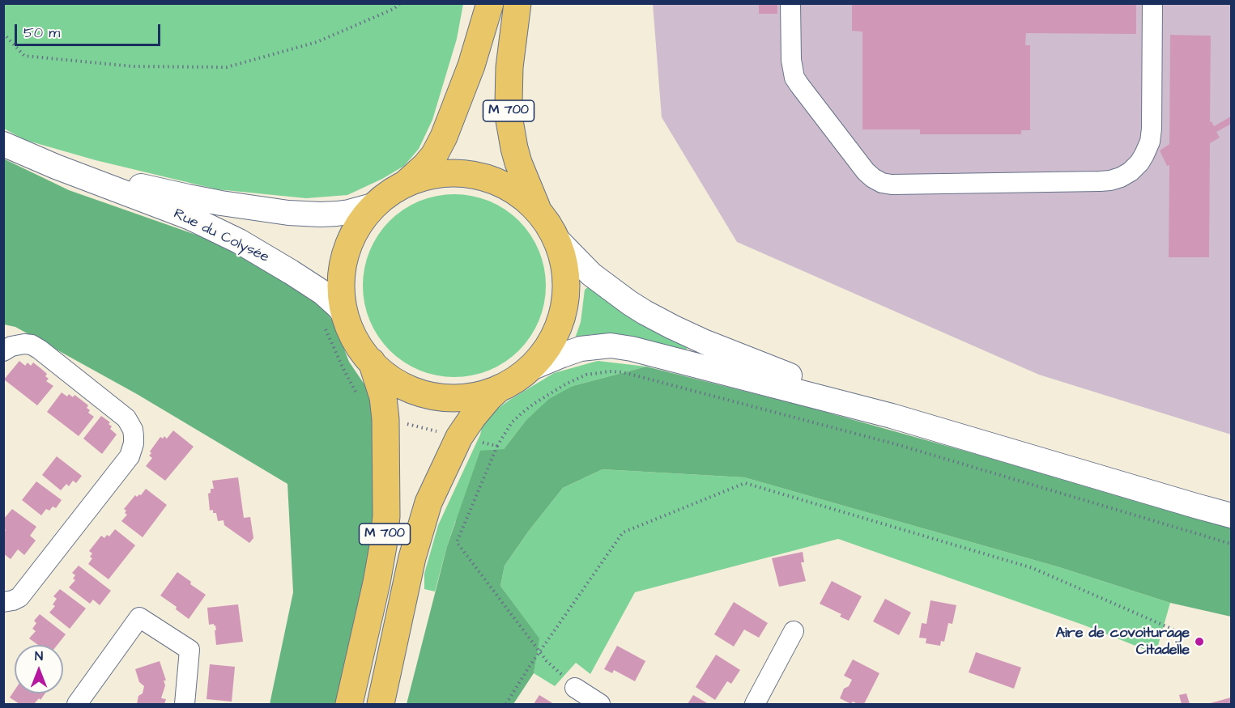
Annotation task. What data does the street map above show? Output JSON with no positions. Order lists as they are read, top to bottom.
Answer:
{
  "streets": {
    "highway": ["M 700"],
    "street": ["Rue du Colysée"]
  },
  "places": ["Aire de covoiturage Citadelle"],
  "scale_bar": "50 m",
  "north": "top"
}
